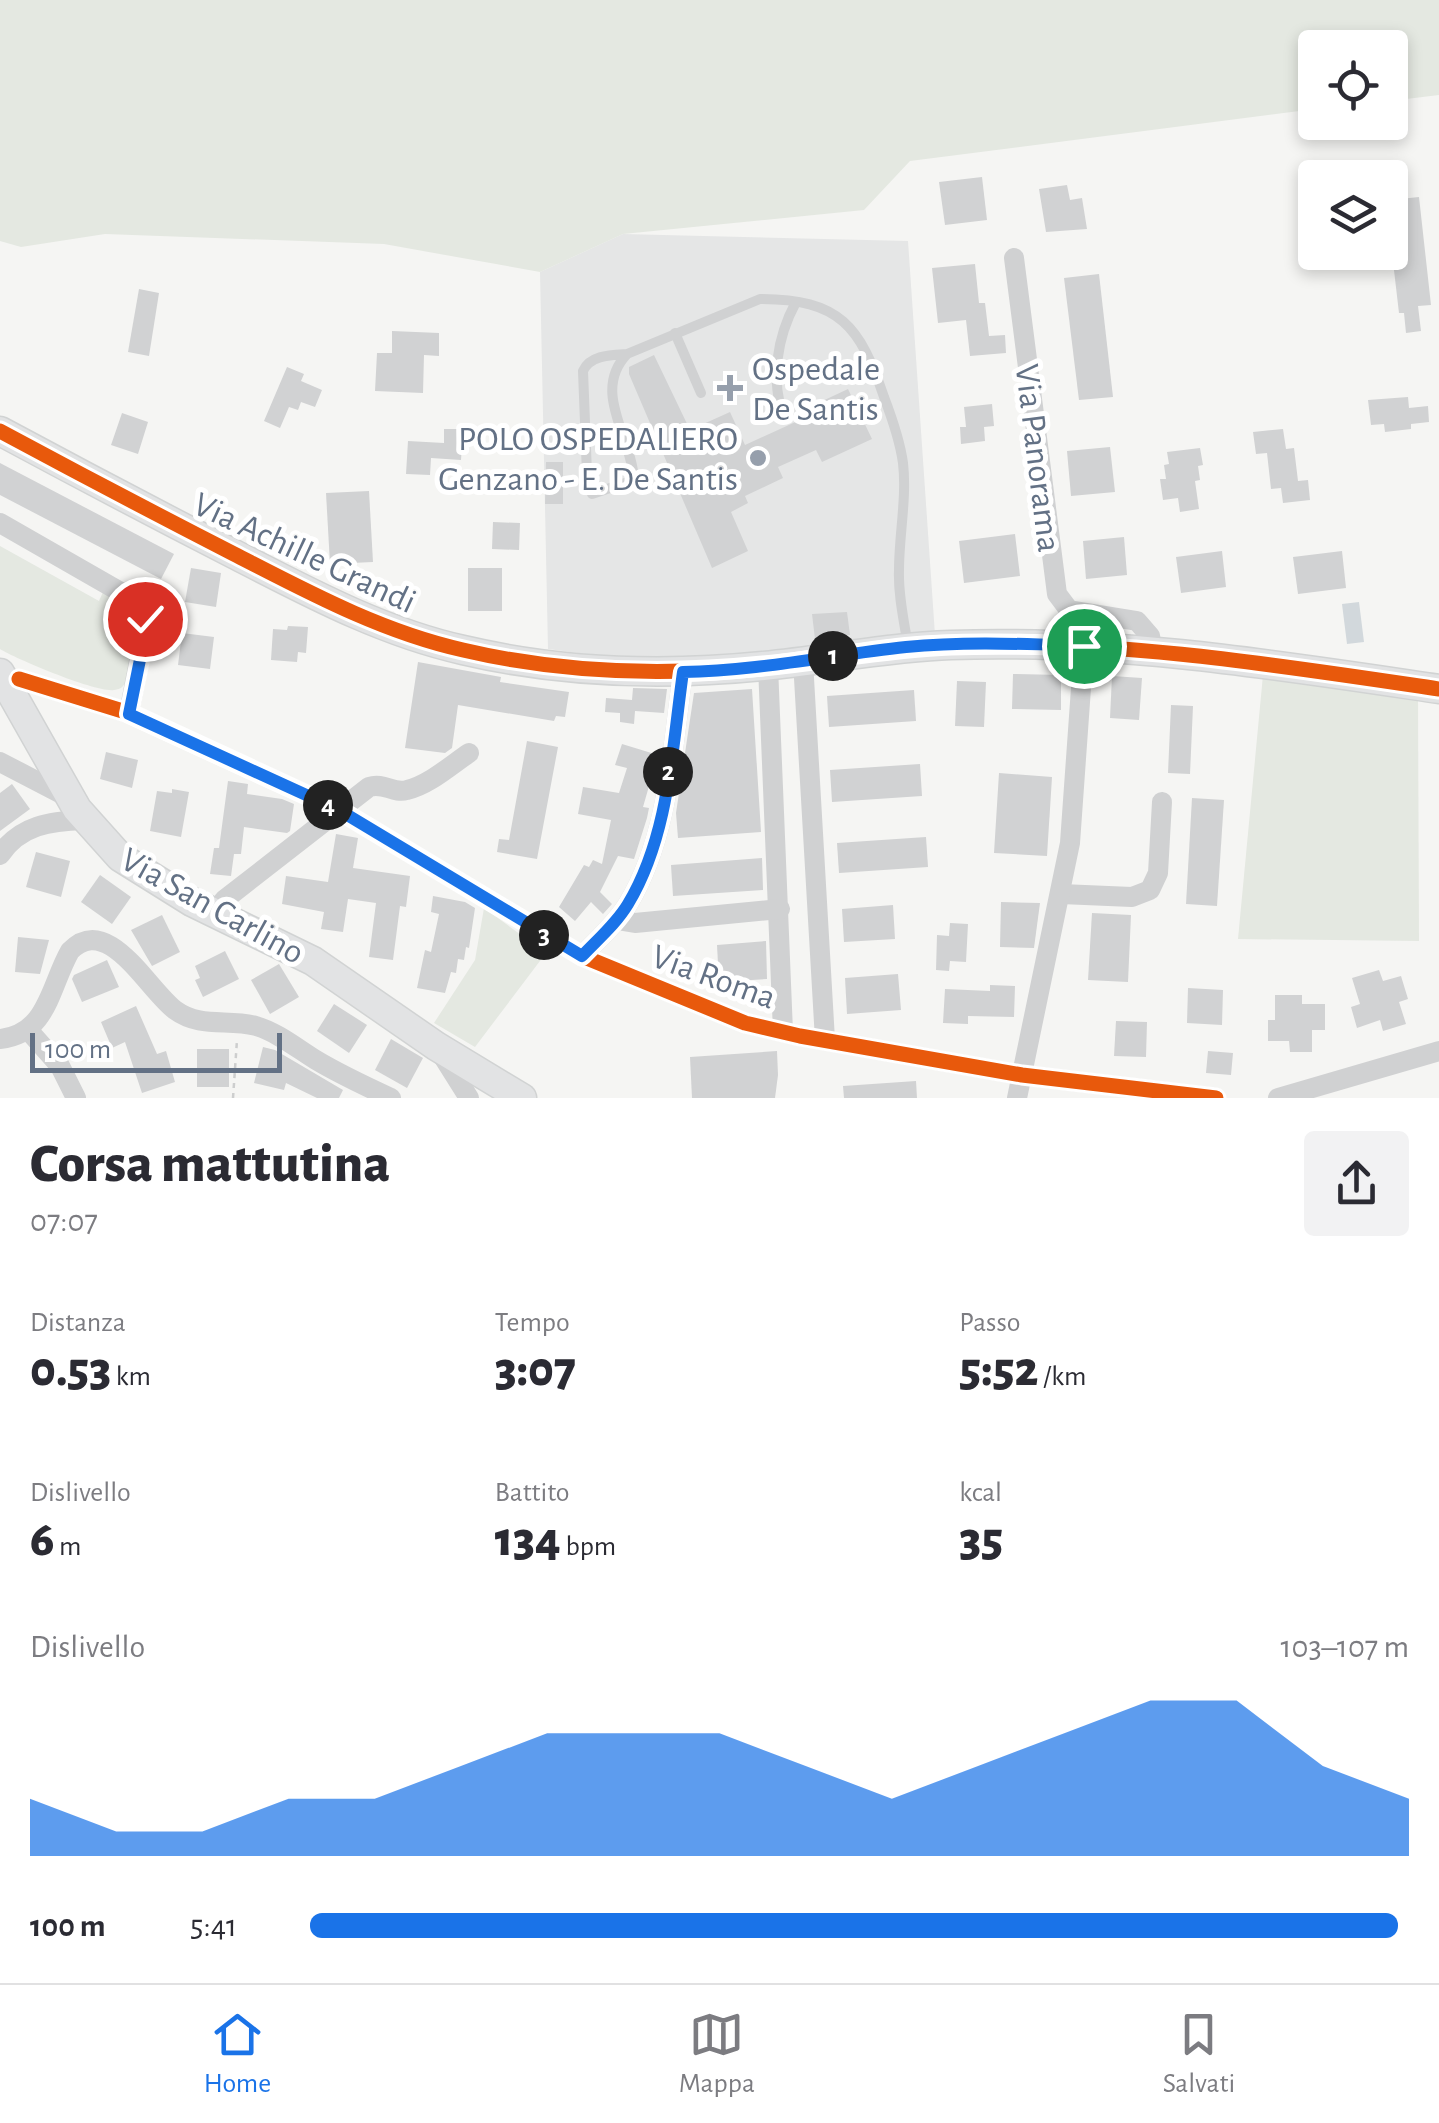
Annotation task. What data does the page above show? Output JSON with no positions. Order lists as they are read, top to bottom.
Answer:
{
  "streets": {
    "street": [
      "Via Panorama",
      "Via Achille Grandi",
      "Via San Carlino",
      "Via Roma"
    ]
  },
  "crossings": [
    ["Via Panorama", "Via Achille Grandi"],
    ["Via San Carlino", "Via Roma"]
  ],
  "places": {
    "health": ["Ospedale De Santis"],
    "other": ["POLO OSPEDALIERO Genzano - E. De Santis"]
  },
  "scale_bar": "100 m",
  "page": {
    "pins": [
      "1",
      "2",
      "4",
      "3"
    ],
    "scale": "100 m",
    "heading": ["Corsa mattutina", "07:07"],
    "stats": [
      ["Distanza", "0.53 km"],
      ["Tempo", "3:07"],
      ["Passo", "5:52 /km"],
      ["Dislivello", "6 m"],
      ["Battito", "134 bpm"],
      ["kcal", "35"]
    ],
    "chart": ["Dislivello", "103–107 m"],
    "list": [
      {
        "name": "100 m",
        "note": "5:41"
      }
    ],
    "tabs": ["Home", "Mappa", "Salvati"]
  }
}
